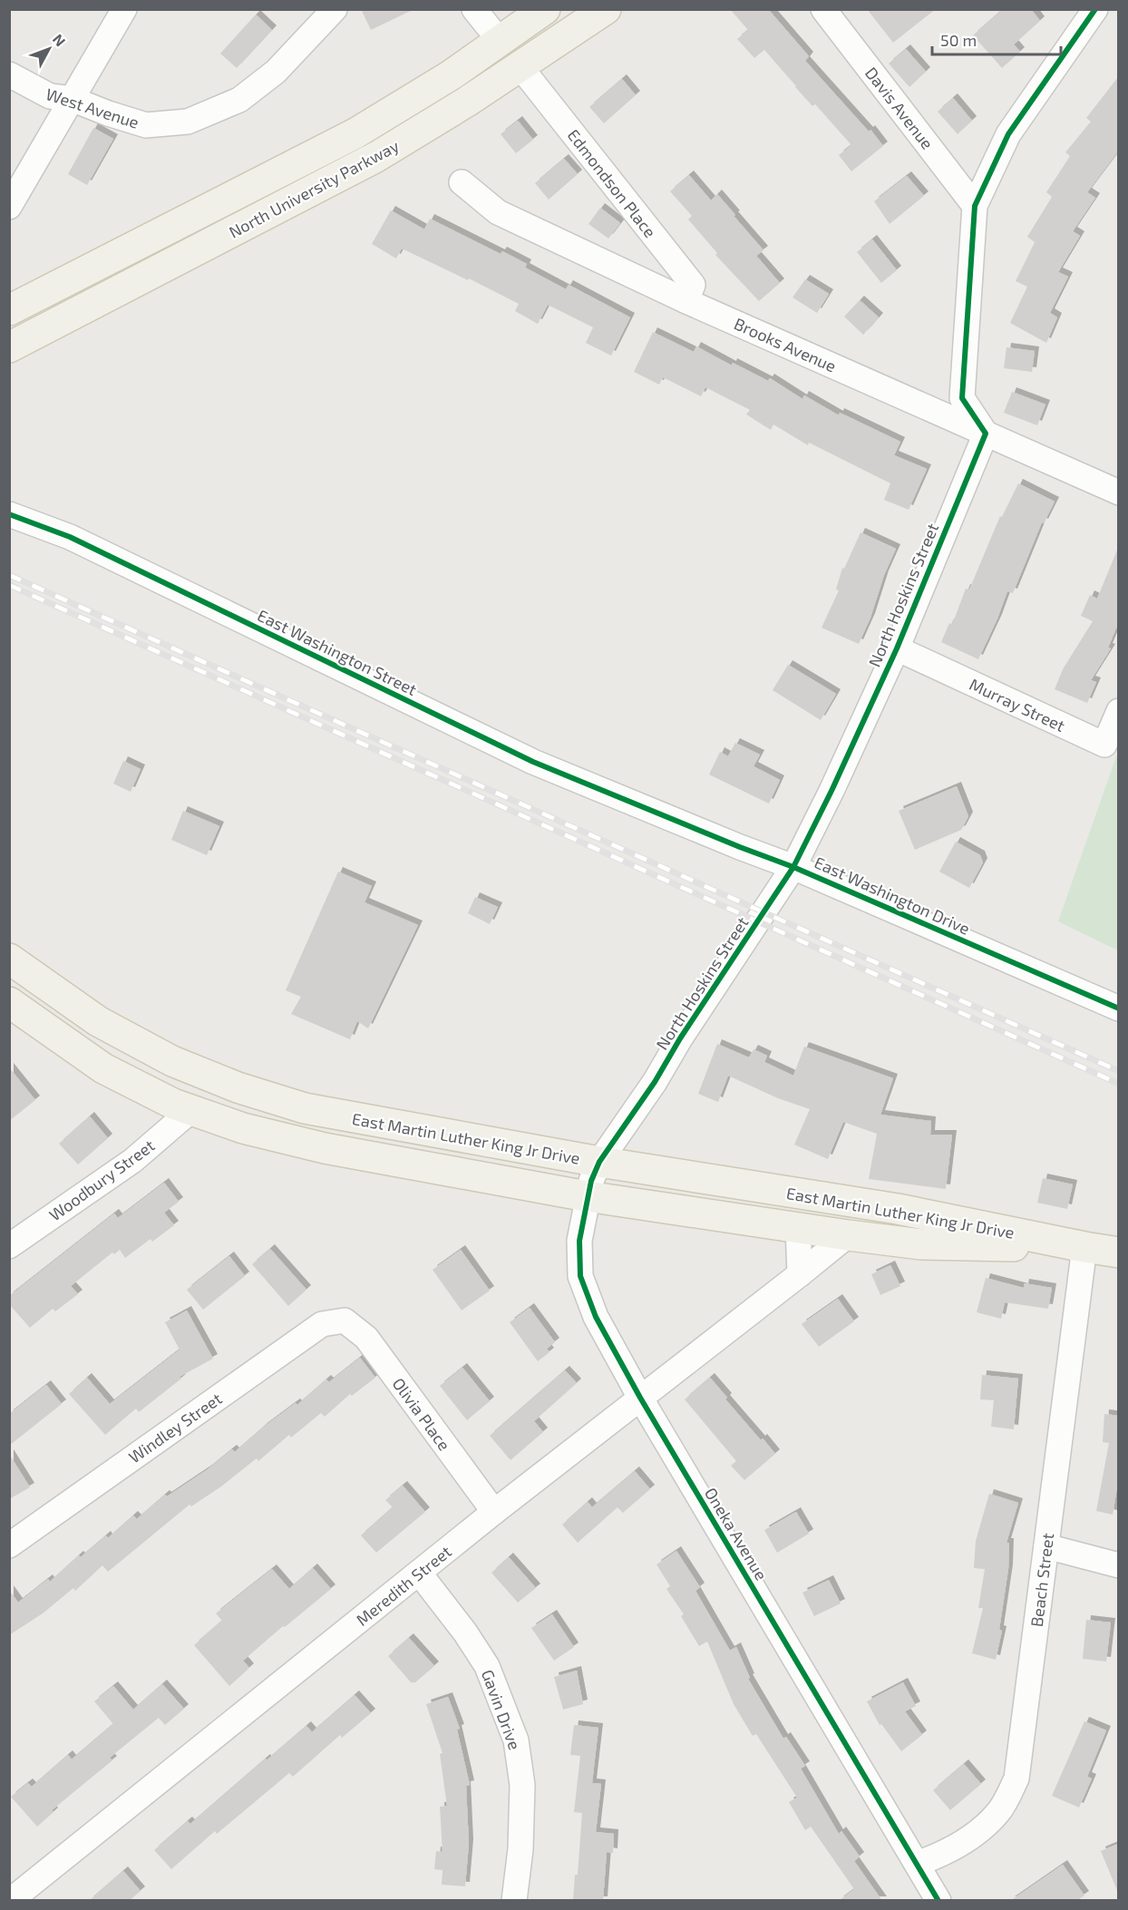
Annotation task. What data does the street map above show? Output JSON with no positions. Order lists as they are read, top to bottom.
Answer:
{
  "streets": {
    "main road": ["North University Parkway", "East Martin Luther King Jr Drive"],
    "street": [
      "West Avenue",
      "Davis Avenue",
      "Edmondson Place",
      "Brooks Avenue",
      "North Hoskins Street",
      "East Washington Street",
      "Murray Street",
      "East Washington Drive",
      "Woodbury Street",
      "Olivia Place",
      "Windley Street",
      "Oneka Avenue",
      "Beach Street",
      "Meredith Street",
      "Gavin Drive"
    ]
  },
  "crossings": [
    ["Edmondson Place", "North University Parkway"],
    ["Edmondson Place", "Brooks Avenue"],
    ["Brooks Avenue", "North Hoskins Street"],
    ["North Hoskins Street", "Murray Street"],
    ["North Hoskins Street", "East Washington Drive"],
    ["North Hoskins Street", "East Martin Luther King Jr Drive"],
    ["North Hoskins Street", "Oneka Avenue"],
    ["East Washington Street", "East Washington Drive"],
    ["East Martin Luther King Jr Drive", "Woodbury Street"],
    ["East Martin Luther King Jr Drive", "Oneka Avenue"],
    ["East Martin Luther King Jr Drive", "Beach Street"],
    ["East Martin Luther King Jr Drive", "Meredith Street"],
    ["Olivia Place", "Windley Street"],
    ["Olivia Place", "Meredith Street"],
    ["Oneka Avenue", "Beach Street"],
    ["Oneka Avenue", "Meredith Street"],
    ["Meredith Street", "Gavin Drive"]
  ],
  "scale_bar": "50 m",
  "north": "top right"
}
